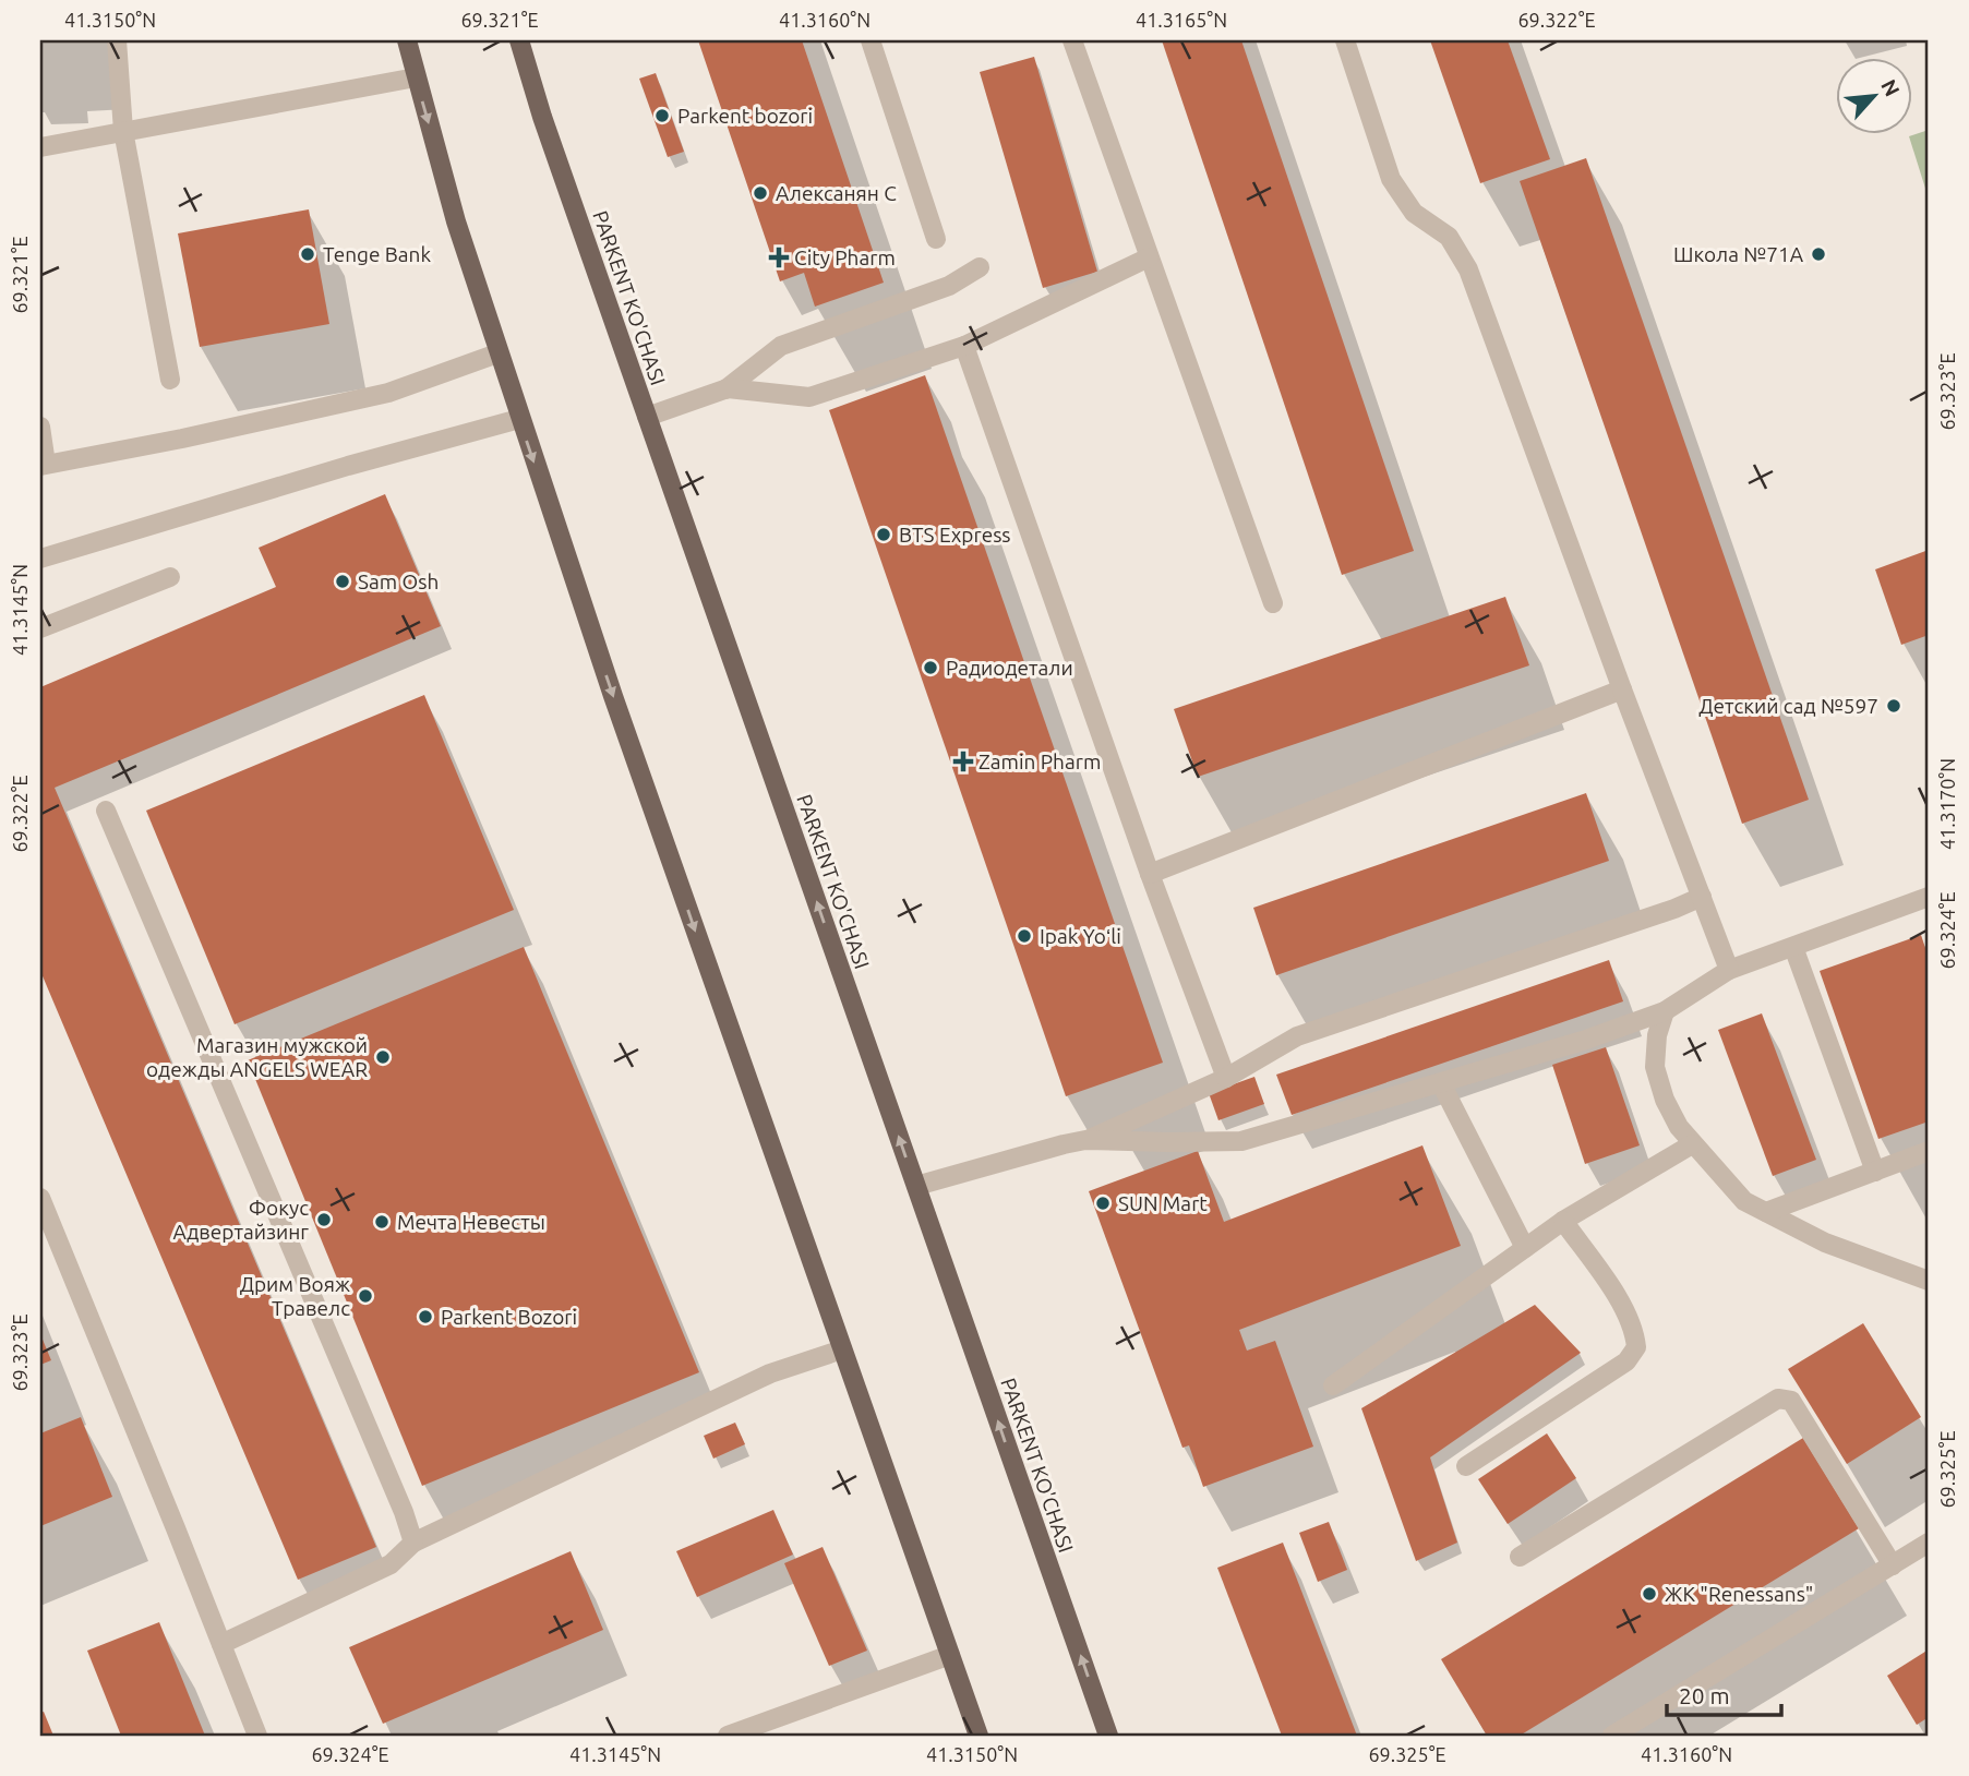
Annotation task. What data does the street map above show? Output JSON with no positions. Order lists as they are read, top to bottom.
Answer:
{
  "streets": {
    "main road": ["PARKENT KO'CHASI"]
  },
  "places": {
    "other": [
      "Parkent bozori",
      "Алексанян С",
      "Tenge Bank",
      "Школа №71А",
      "BTS Express",
      "Sam Osh",
      "Радиодетали",
      "Детский сад №597",
      "Ipak Yoʻli",
      "Магазин мужской одежды ANGELS WEAR",
      "SUN Mart",
      "Фокус Адвертайзинг",
      "Мечта Невесты",
      "Дрим Вояж Травелс",
      "Parkent Bozori",
      "ЖК \"Renessans\""
    ],
    "health": ["City Pharm", "Zamin Pharm"]
  },
  "scale_bar": "20 m",
  "north": "top right",
  "coordinates": [
    "41.3150°N",
    "69.321°E",
    "41.3160°N",
    "41.3165°N",
    "69.322°E",
    "69.323°E",
    "41.3145°N",
    "41.3170°N",
    "69.324°E",
    "69.325°E"
  ]
}
